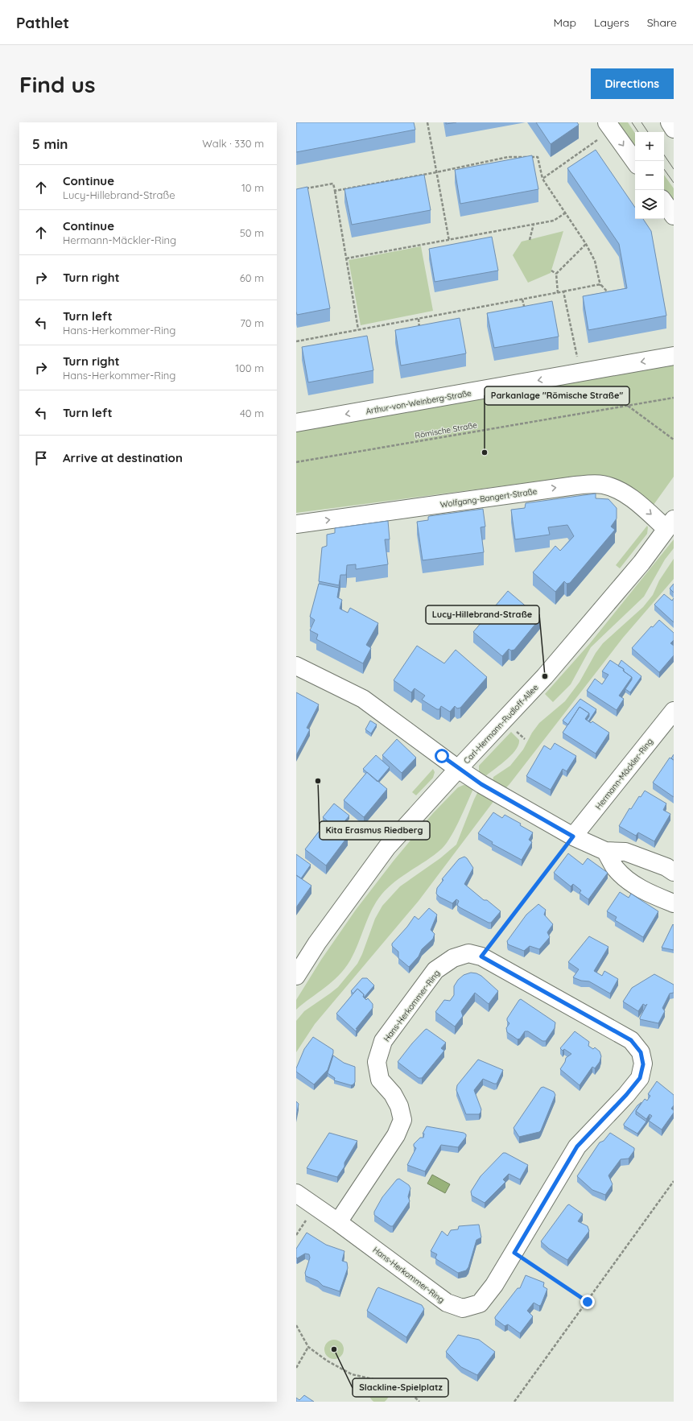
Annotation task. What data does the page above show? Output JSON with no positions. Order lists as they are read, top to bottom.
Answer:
{
  "streets": {
    "street": [
      "Arthur-von-Weinberg-Straße",
      "Wolfgang-Bangert-Straße",
      "Carl-Hermann-Rudloff-Allee",
      "Hermann-Mäckler-Ring",
      "Hans-Herkommer-Ring"
    ],
    "path": ["Römische Straße"]
  },
  "crossings": [
    ["Wolfgang-Bangert-Straße", "Carl-Hermann-Rudloff-Allee"]
  ],
  "one_way": ["Arthur-von-Weinberg-Straße", "Wolfgang-Bangert-Straße"],
  "places": [
    "Parkanlage \"Römische Straße\"",
    "Lucy-Hillebrand-Straße",
    "Kita Erasmus Riedberg",
    "Slackline-Spielplatz"
  ],
  "page": {
    "header": "Pathlet",
    "nav": ["Map", "Layers", "Share"],
    "buttons": "Directions",
    "title": "Find us",
    "heading": ["5 min", "Walk · 330 m"],
    "map_buttons": ["+", "−"],
    "list": [
      ["Continue", "Lucy-Hillebrand-Straße", "10 m"],
      ["Continue", "Hermann-Mäckler-Ring", "50 m"],
      ["Turn right", "60 m"],
      ["Turn left", "Hans-Herkommer-Ring", "70 m"],
      ["Turn right", "Hans-Herkommer-Ring", "100 m"],
      ["Turn left", "40 m"],
      "Arrive at destination"
    ]
  }
}
